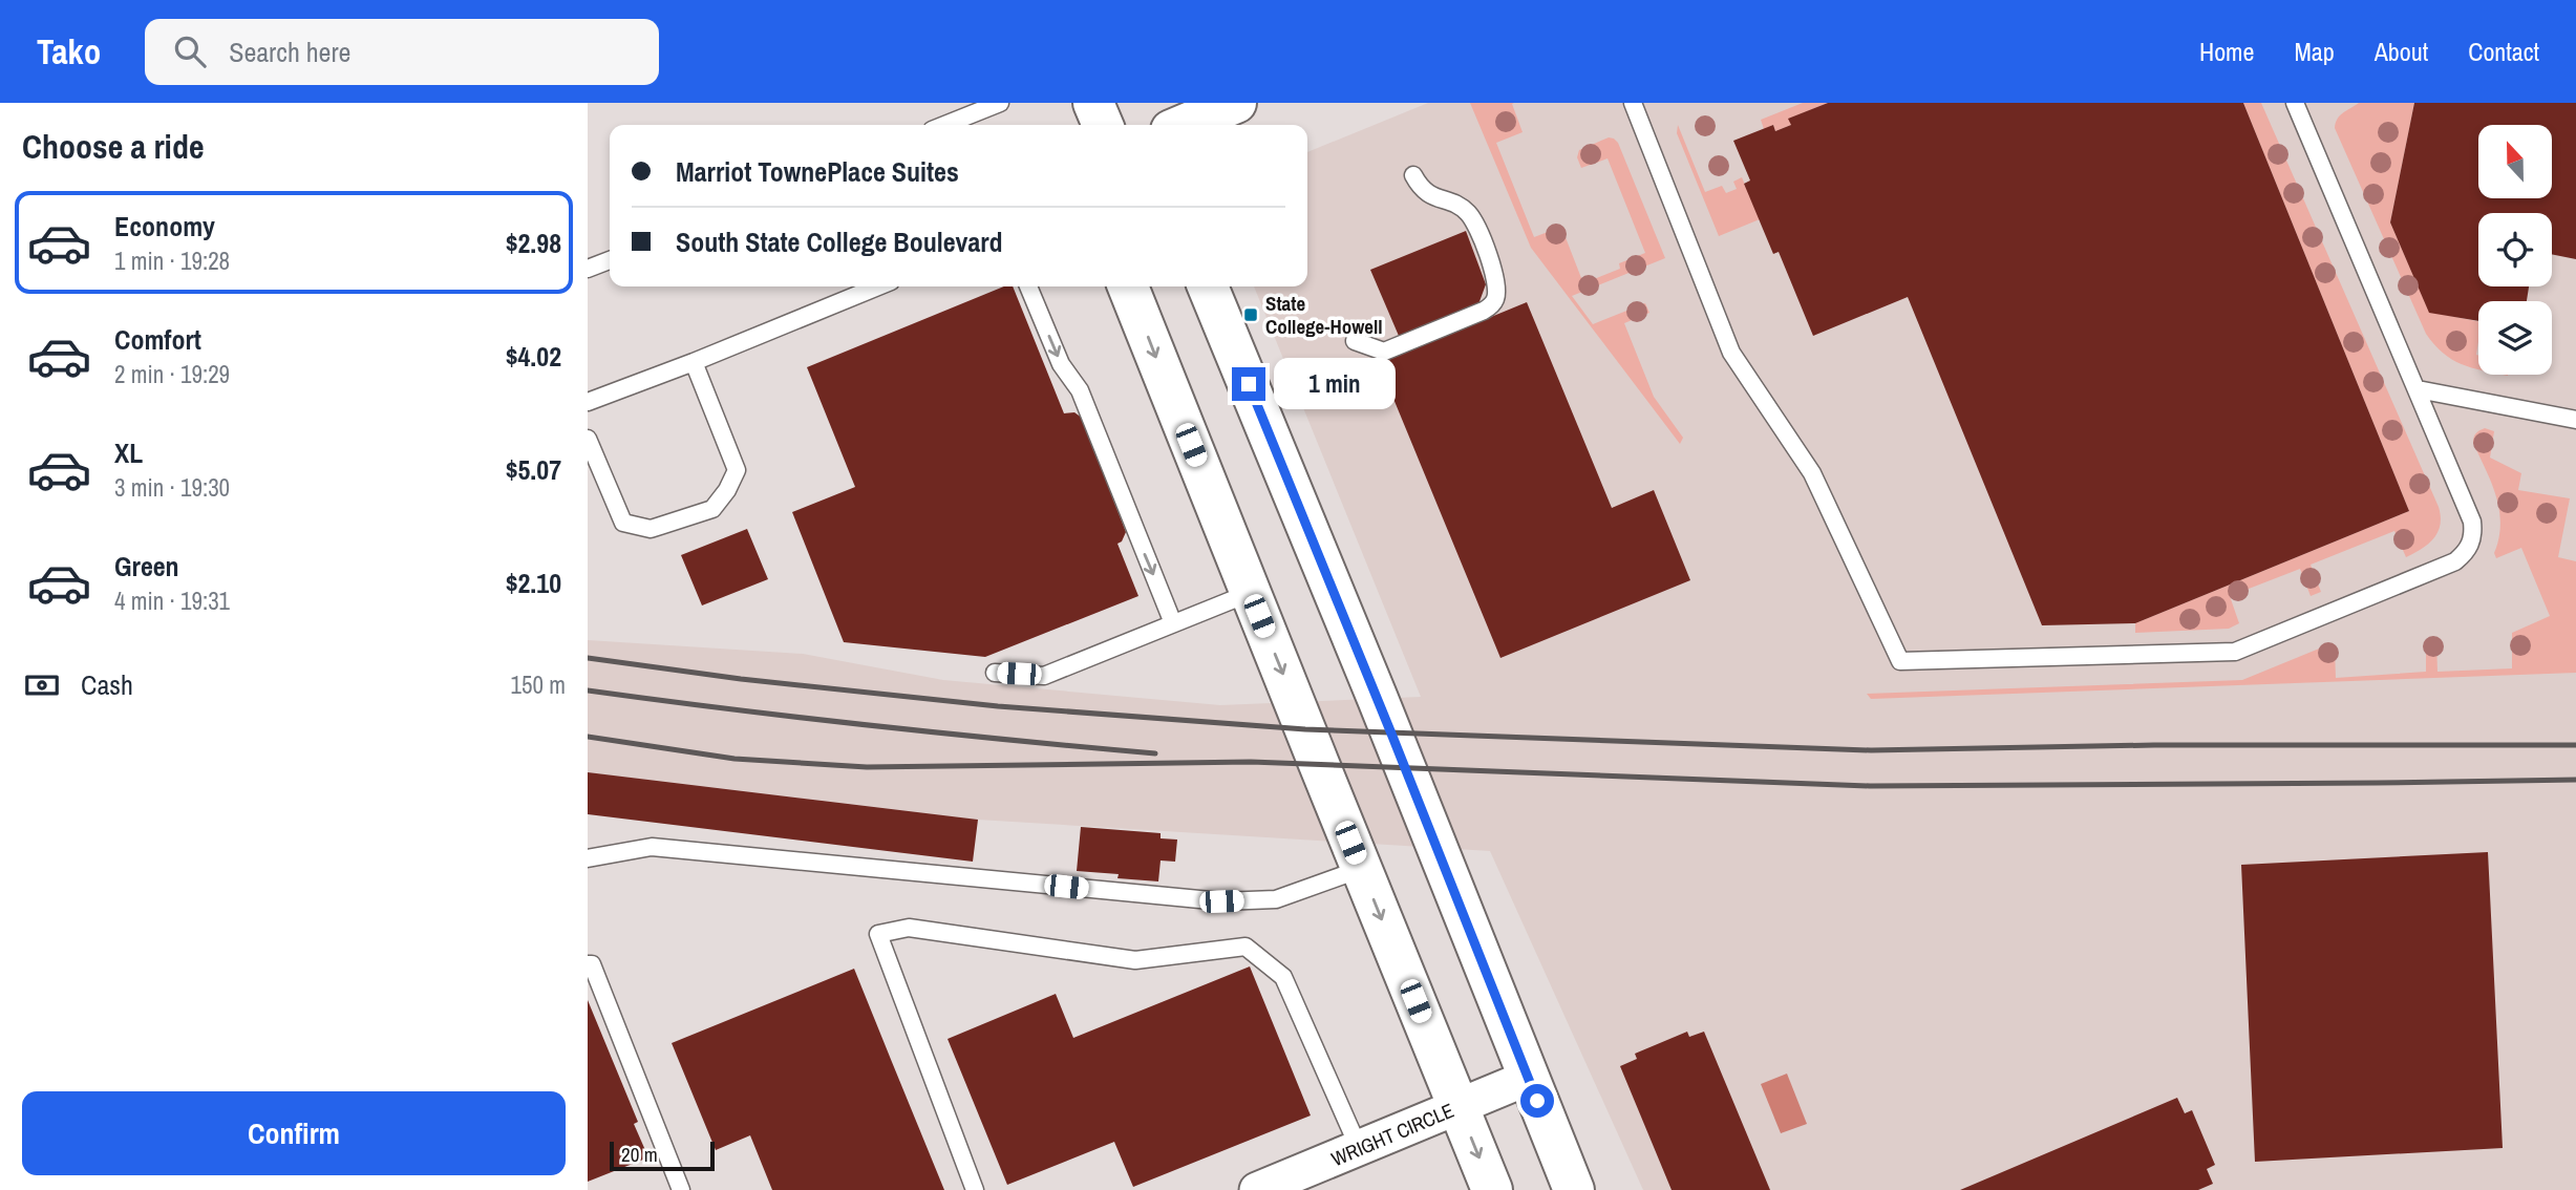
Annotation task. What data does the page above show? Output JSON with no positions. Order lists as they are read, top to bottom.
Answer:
{
  "streets": {
    "street": ["WRIGHT CIRCLE"]
  },
  "places": {
    "transit": ["State College-Howell"]
  },
  "scale_bar": "20 m",
  "north": "top",
  "page": {
    "header": "Tako",
    "search": "Search here",
    "nav": [
      "Home",
      "Map",
      "About",
      "Contact"
    ],
    "heading": "Choose a ride",
    "banner": ["Marriot TownePlace Suites", "South State College Boulevard"],
    "list": [
      {
        "name": "Economy",
        "note": "1 min · 19:28",
        "value": "$2.98"
      },
      {
        "name": "Comfort",
        "note": "2 min · 19:29",
        "value": "$4.02"
      },
      {
        "name": "XL",
        "note": "3 min · 19:30",
        "value": "$5.07"
      },
      {
        "name": "Green",
        "note": "4 min · 19:31",
        "value": "$2.10"
      }
    ],
    "bubble": "1 min",
    "pay": ["Cash", "150 m"],
    "buttons": "Confirm",
    "scale": "20 m"
  }
}
